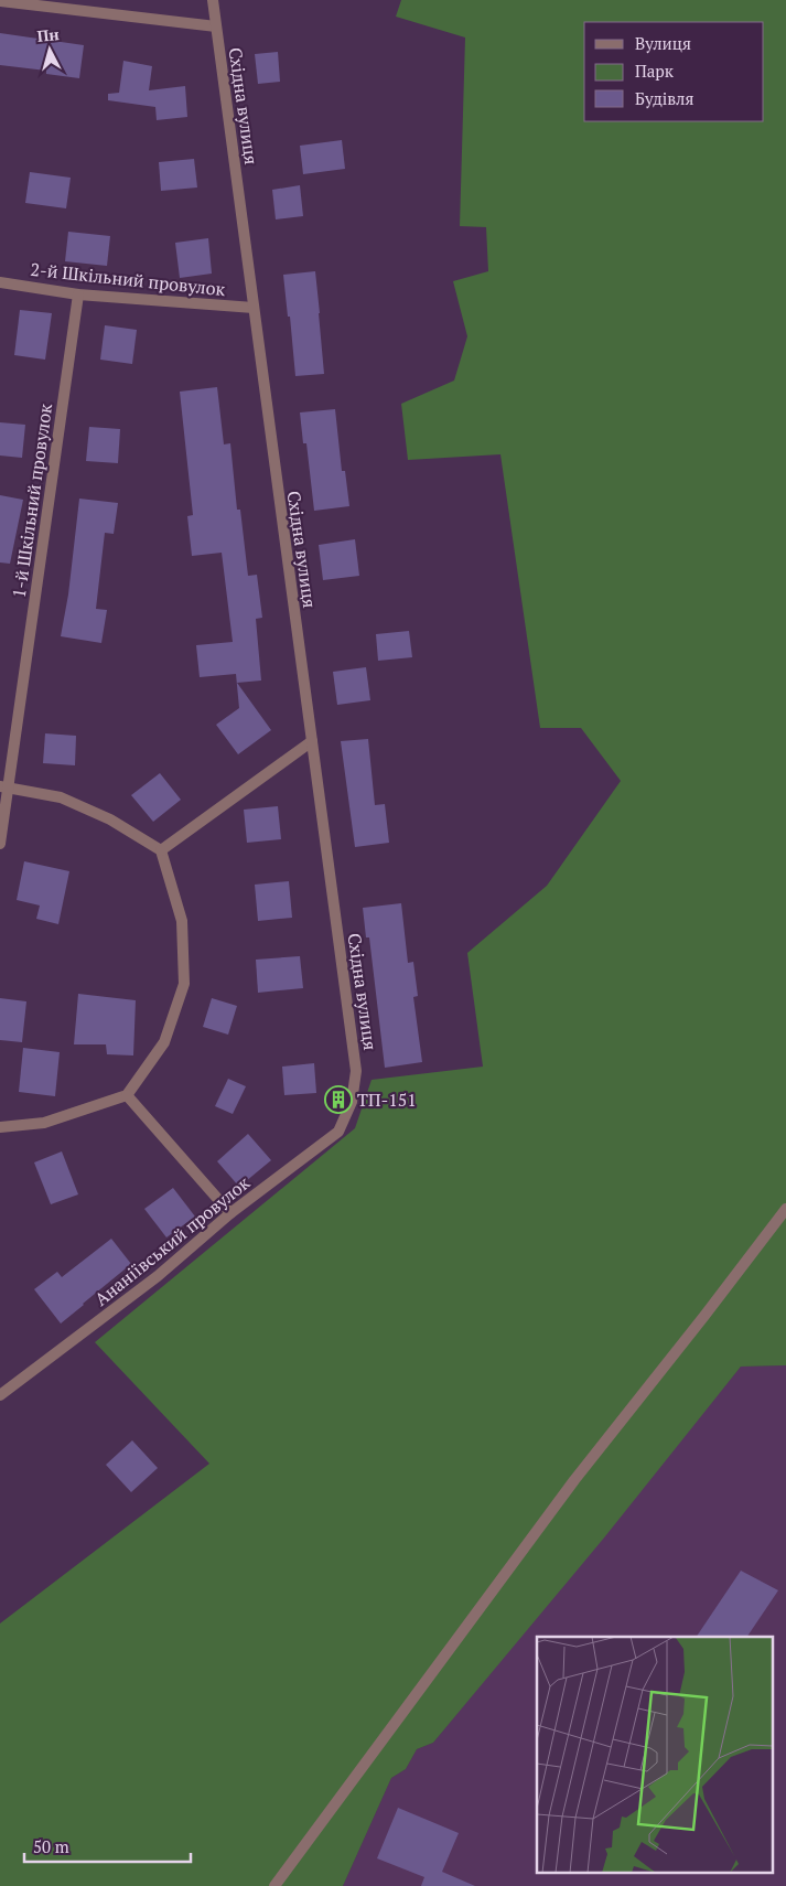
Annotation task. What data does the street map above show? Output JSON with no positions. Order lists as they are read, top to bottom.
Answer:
{
  "streets": {
    "street": [
      "Східна вулиця",
      "2-й Шкільний провулок",
      "1-й Шкільний провулок",
      "Ананіївський провулок"
    ]
  },
  "crossings": [
    ["Східна вулиця", "2-й Шкільний провулок"],
    ["Східна вулиця", "Ананіївський провулок"],
    ["2-й Шкільний провулок", "1-й Шкільний провулок"]
  ],
  "places": {
    "building": ["ТП-151"]
  },
  "legend": ["Вулиця", "Парк", "Будівля"],
  "scale_bar": "50 m",
  "north": "top"
}
